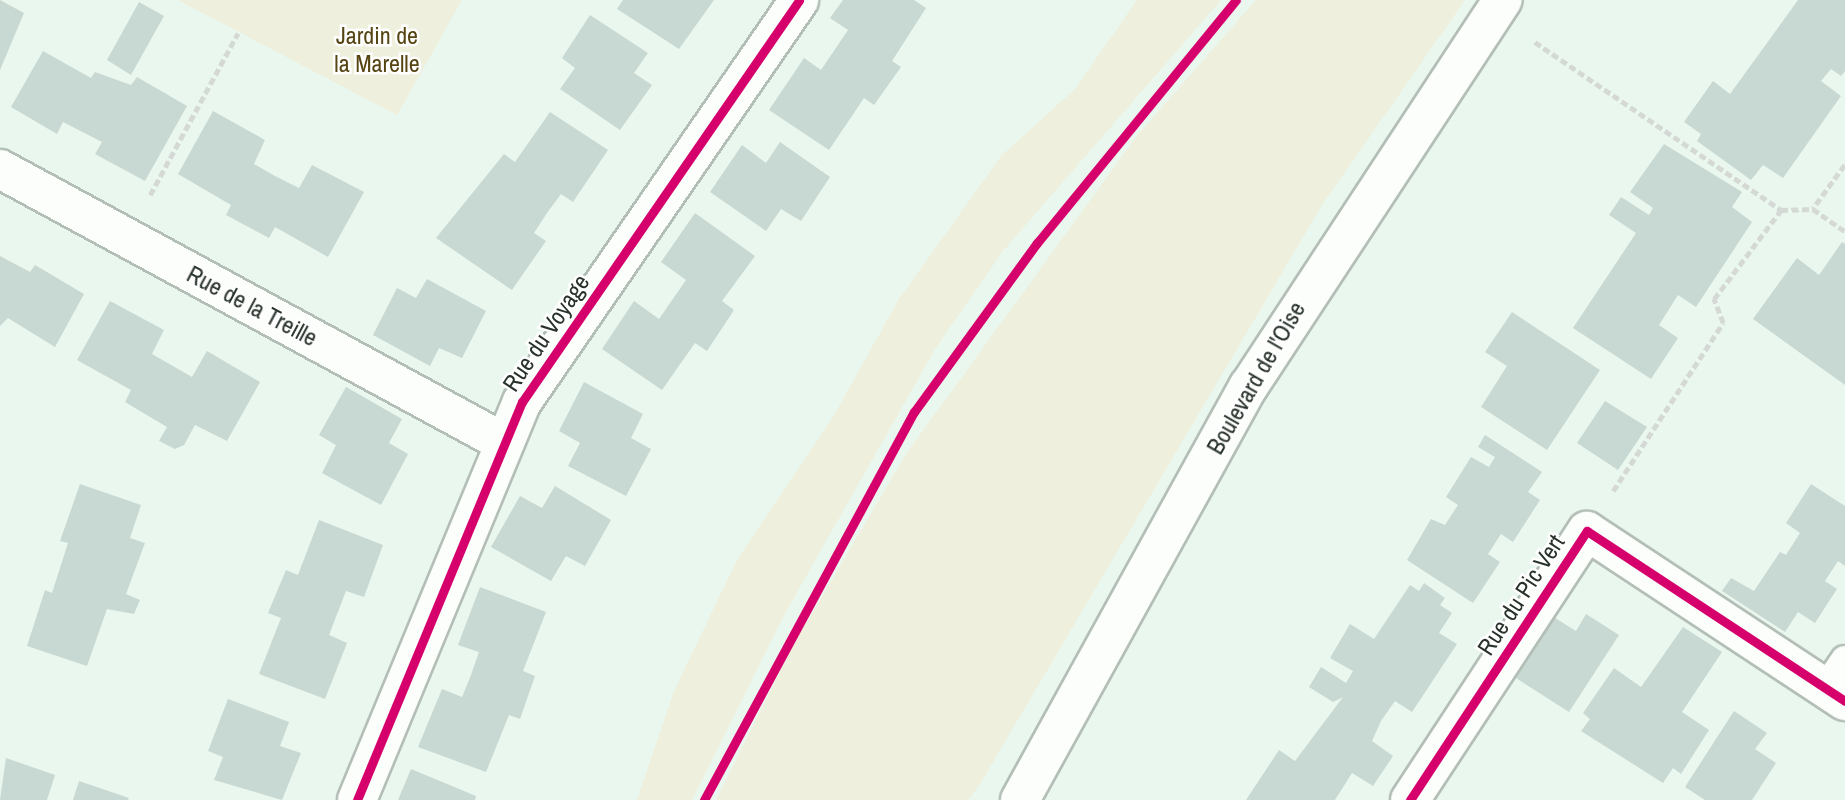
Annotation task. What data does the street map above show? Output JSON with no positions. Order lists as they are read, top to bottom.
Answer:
{
  "streets": {
    "street": [
      "Rue de la Treille",
      "Rue du Voyage",
      "Boulevard de l'Oise",
      "Rue du Pic Vert"
    ]
  },
  "crossings": [
    ["Rue de la Treille", "Rue du Voyage"]
  ],
  "parks": ["Jardin de la Marelle"]
}
